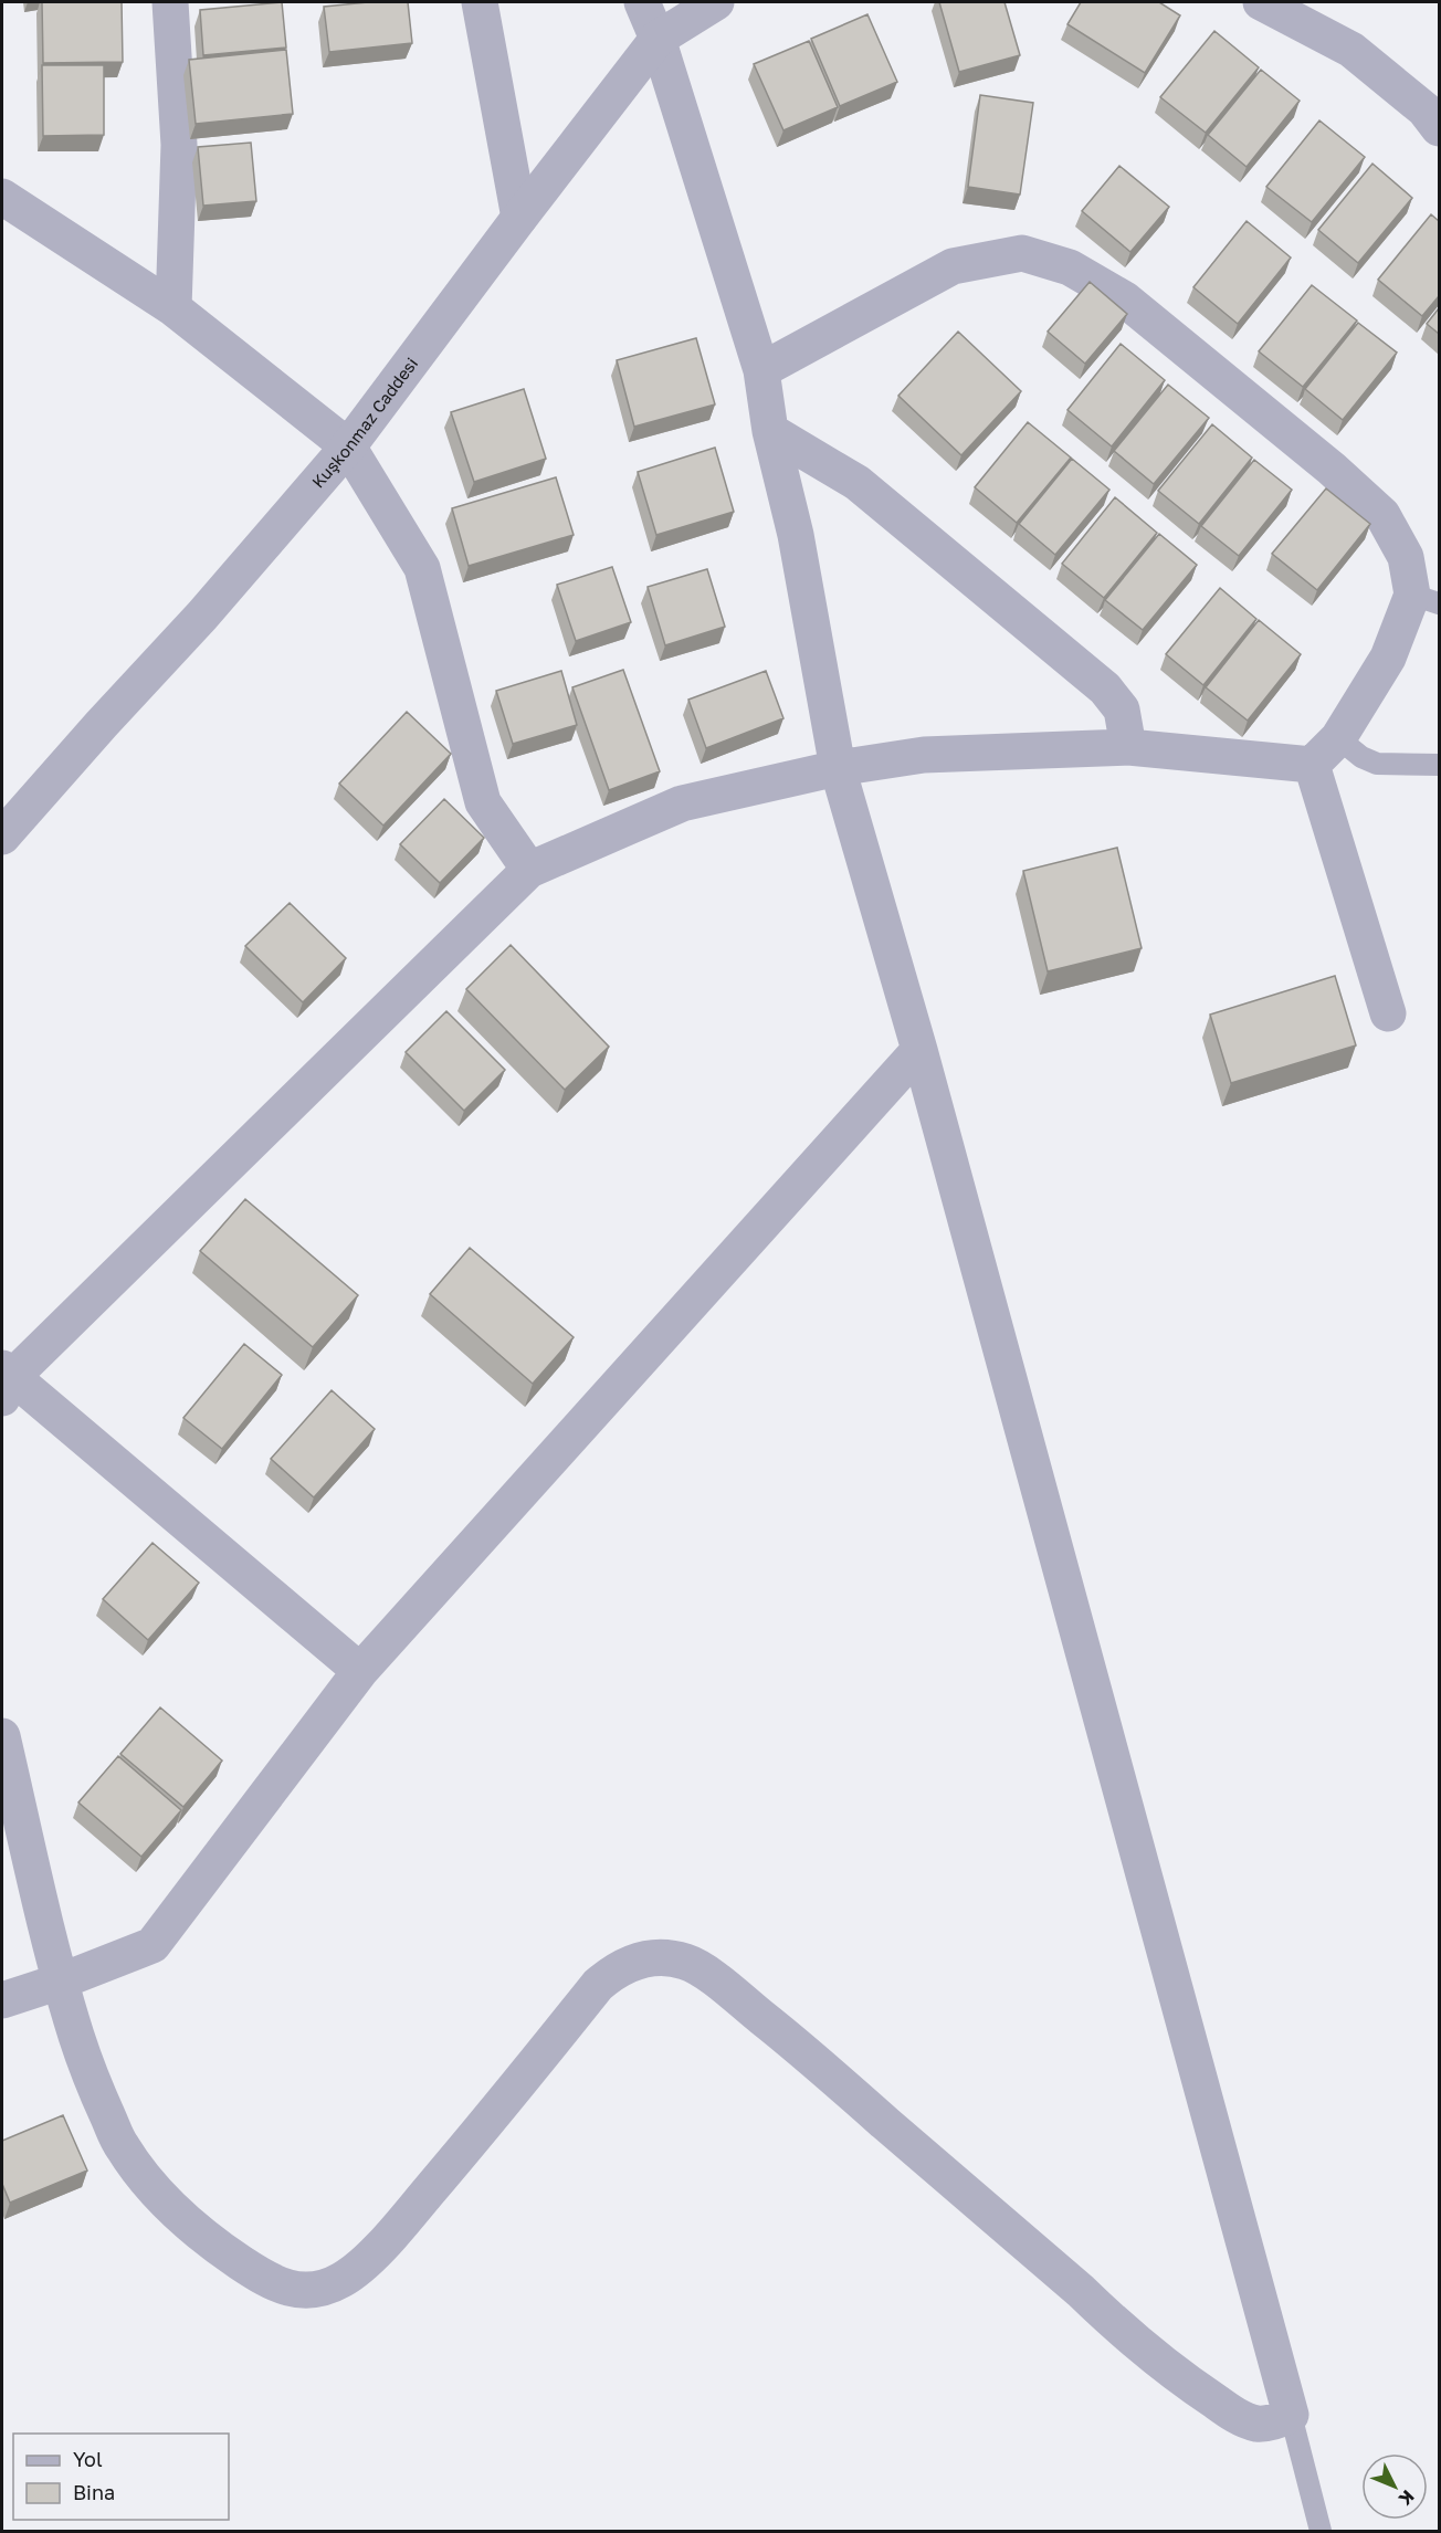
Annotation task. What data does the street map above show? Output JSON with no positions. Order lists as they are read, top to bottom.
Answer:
{
  "streets": {
    "street": ["Kuşkonmaz Caddesi"]
  },
  "legend": ["Yol", "Bina"],
  "north": "bottom right"
}
